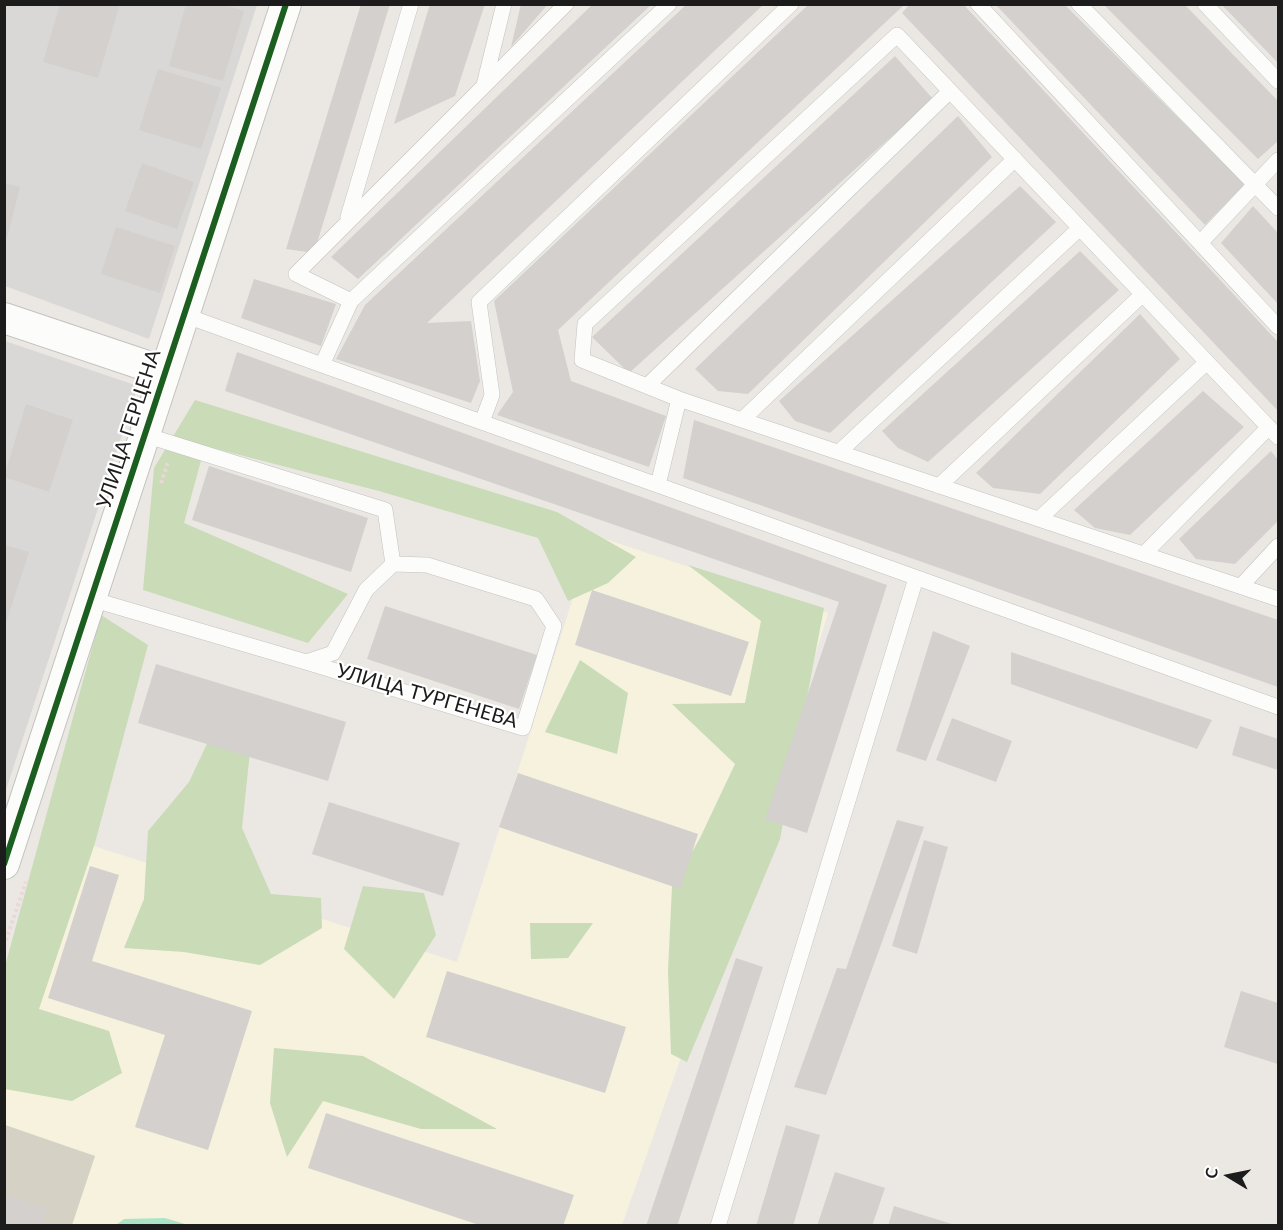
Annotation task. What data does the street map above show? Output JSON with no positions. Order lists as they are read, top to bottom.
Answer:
{
  "streets": {
    "street": ["УЛИЦА ГЕРЦЕНА"],
    "lane": ["УЛИЦА ТУРГЕНЕВА"]
  },
  "crossings": [
    ["УЛИЦА ГЕРЦЕНА", "УЛИЦА ТУРГЕНЕВА"]
  ],
  "north": "left"
}
